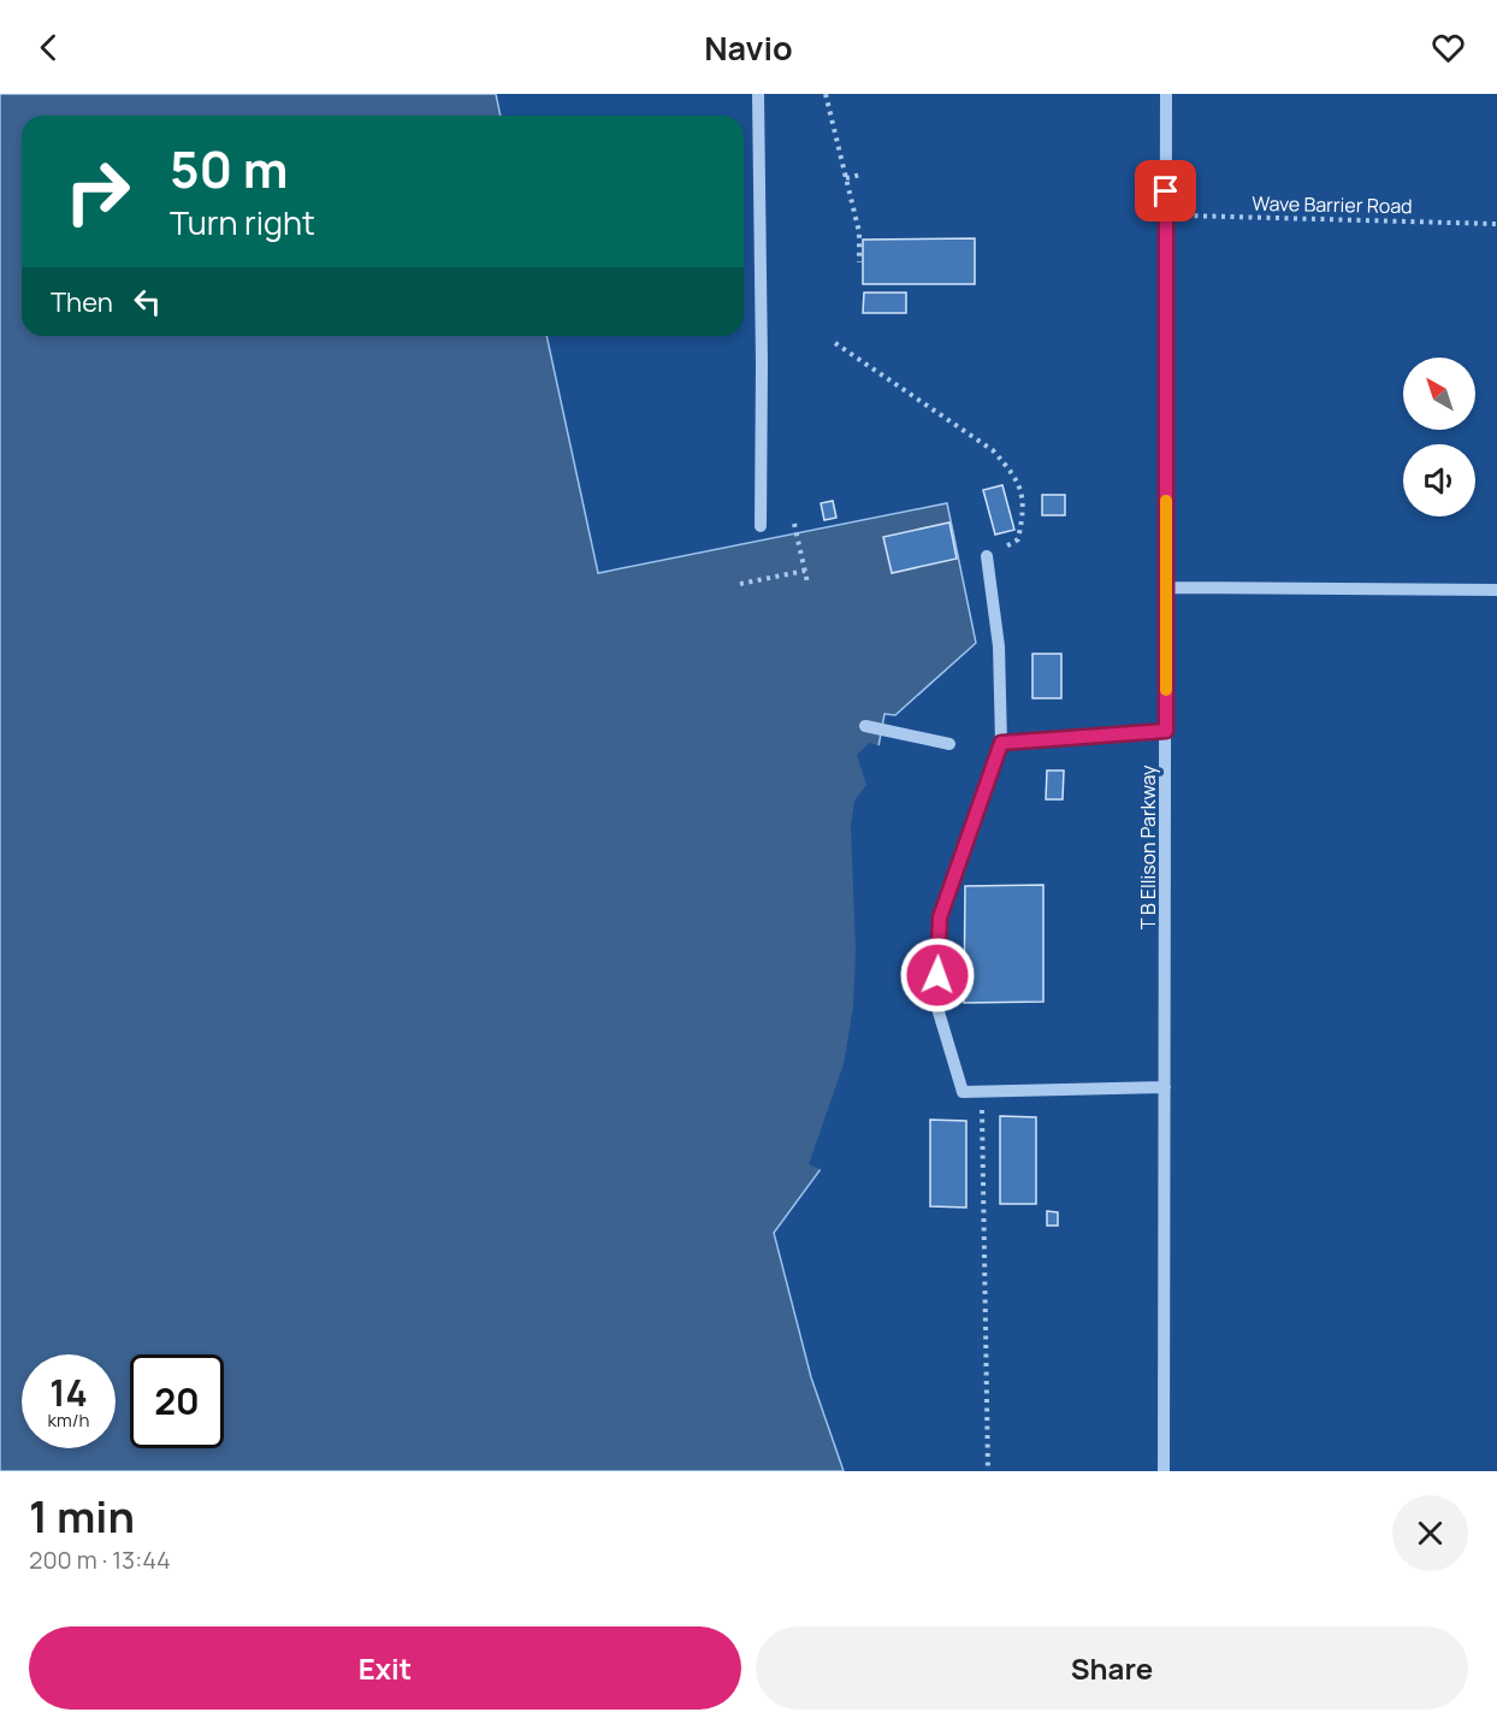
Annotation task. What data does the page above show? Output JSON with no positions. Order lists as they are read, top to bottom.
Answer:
{
  "streets": {
    "street": ["T B Ellison Parkway"],
    "path": ["Wave Barrier Road"]
  },
  "crossings": [
    ["Wave Barrier Road", "T B Ellison Parkway"]
  ],
  "north": "top left",
  "page": {
    "header": "Navio",
    "turn": ["50 m", "Turn right"],
    "then": "Then",
    "speed": "14 km/h",
    "limit": "20",
    "heading": ["1 min", "200 m · 13:44"],
    "buttons": ["Exit", "Share"]
  }
}
